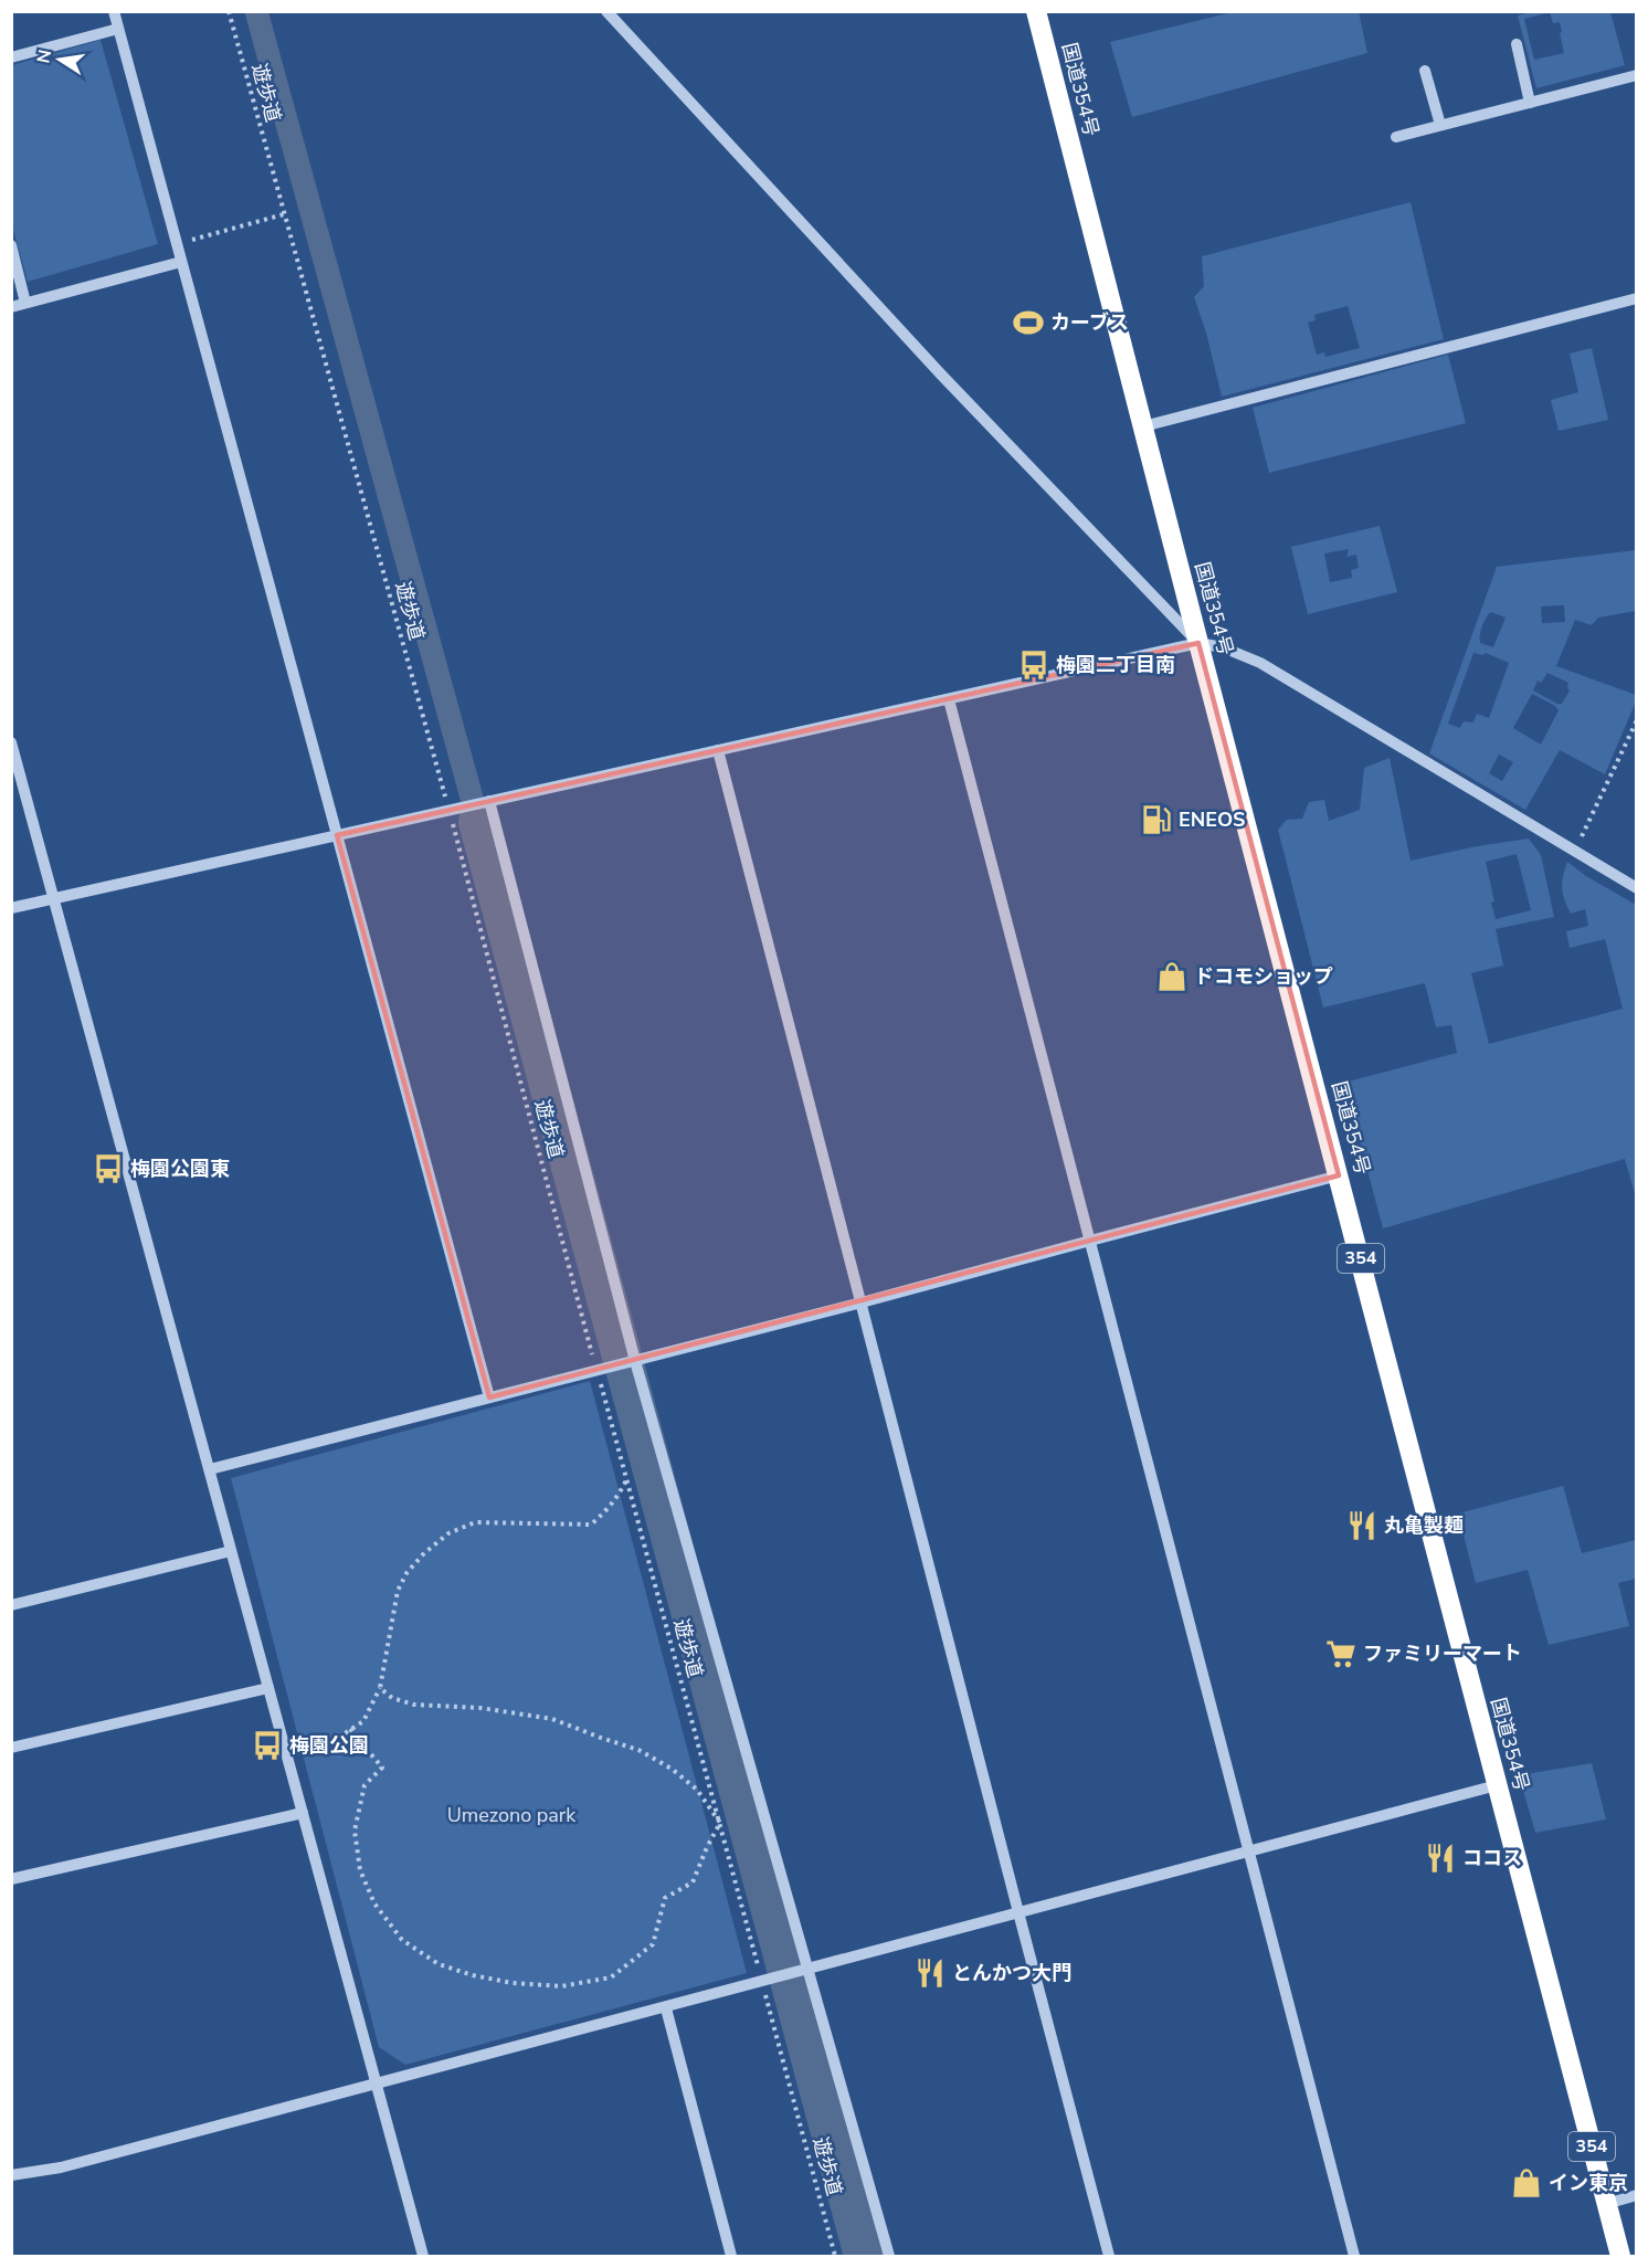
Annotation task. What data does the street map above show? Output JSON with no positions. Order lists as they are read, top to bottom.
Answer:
{
  "streets": {
    "highway": ["国道354号", "354"],
    "path": ["遊歩道"]
  },
  "parks": ["Umezono park"],
  "places": {
    "sports": ["カーブス"],
    "bus stop": ["梅園二丁目南", "梅園公園東", "梅園公園"],
    "fuel station": ["ENEOS"],
    "shop": ["ドコモショップ", "イン東京"],
    "restaurant": ["丸亀製麺", "ココス", "とんかつ大門"],
    "supermarket": ["ファミリーマート"]
  },
  "north": "left"
}
